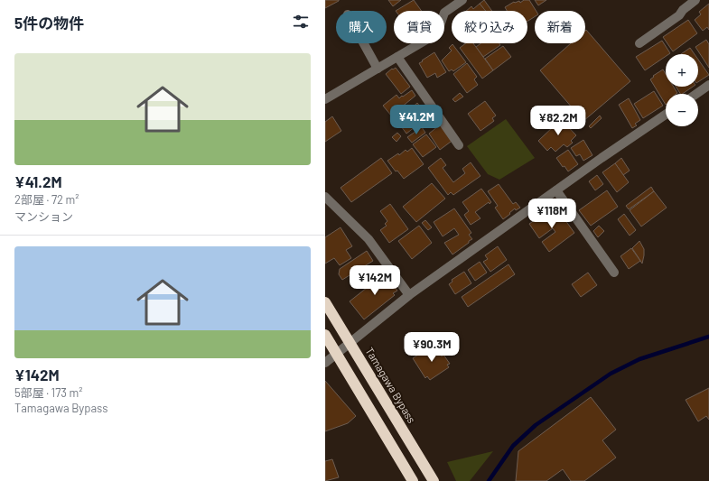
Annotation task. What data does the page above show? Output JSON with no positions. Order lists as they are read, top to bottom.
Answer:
{
  "streets": {
    "highway": ["Tamagawa Bypass"]
  },
  "page": {
    "heading": "5件の物件",
    "chip": [
      "購入",
      "賃貸",
      "絞り込み",
      "新着"
    ],
    "list": [
      {
        "name": "¥41.2M",
        "note": "2部屋 · 72 m² · マンション"
      },
      {
        "name": "¥142M",
        "note": "5部屋 · 173 m² · Tamagawa Bypass"
      }
    ],
    "map_buttons": ["+", "−"],
    "price": [
      "¥41.2M",
      "¥82.2M",
      "¥118M",
      "¥142M",
      "¥90.3M"
    ]
  }
}
